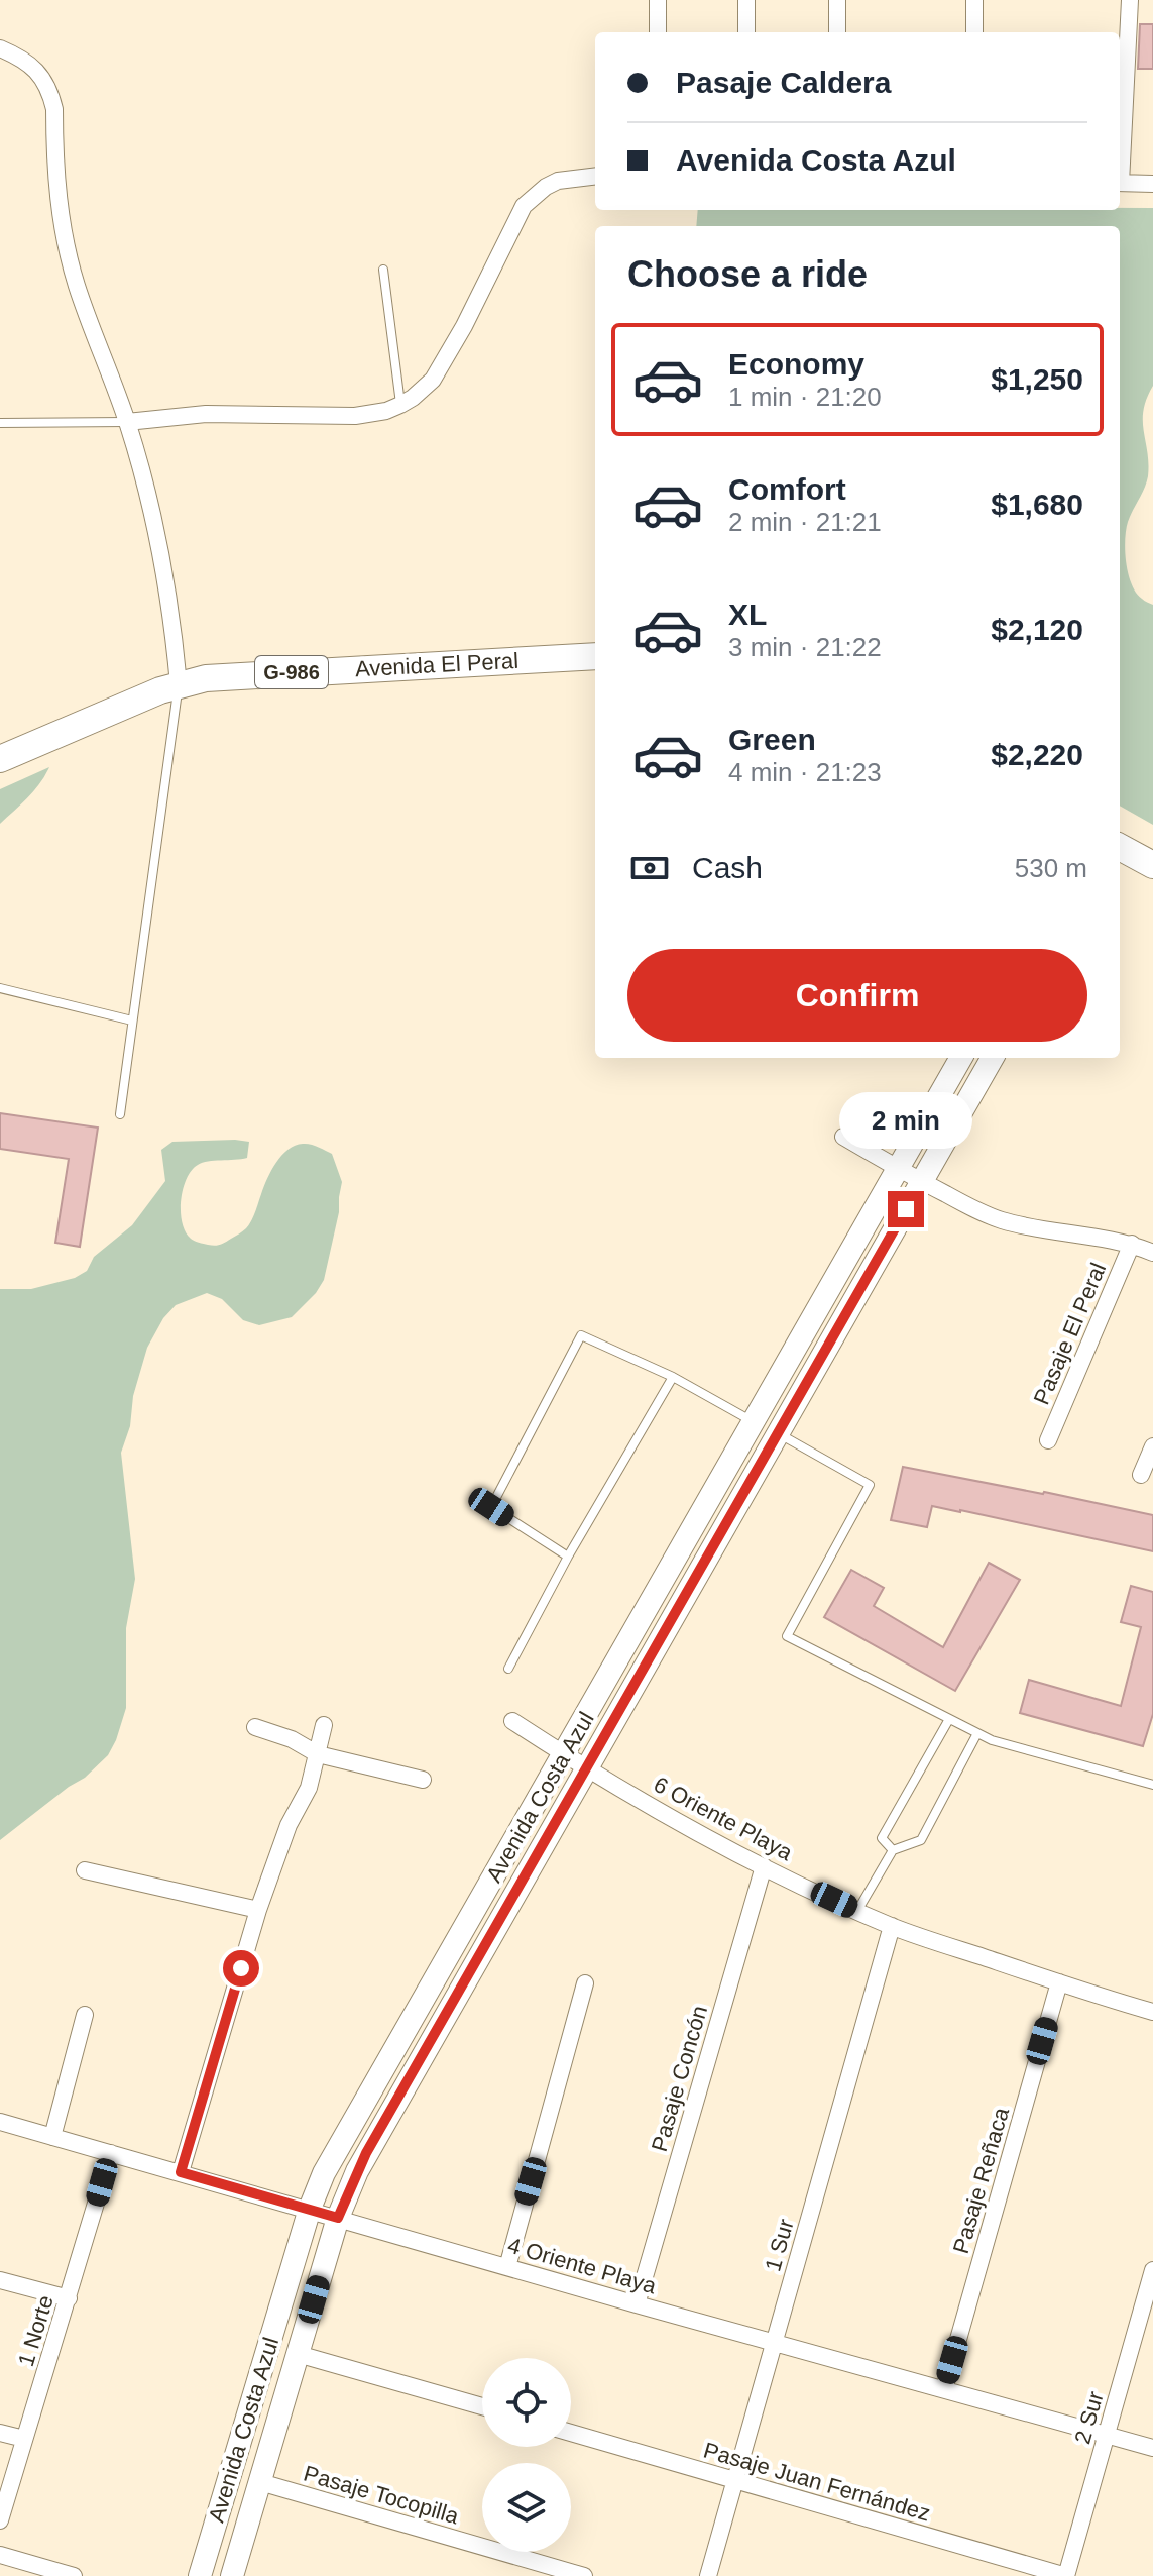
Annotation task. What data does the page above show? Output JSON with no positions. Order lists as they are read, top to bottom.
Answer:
{
  "streets": {
    "main road": ["Avenida El Peral", "G-986"],
    "street": [
      "Pasaje El Peral",
      "Avenida Costa Azul",
      "6 Oriente Playa",
      "Pasaje Concón",
      "Pasaje Reñaca",
      "1 Sur",
      "4 Oriente Playa",
      "1 Norte",
      "2 Sur",
      "Pasaje Juan Fernández",
      "Pasaje Tocopilla"
    ]
  },
  "crossings": [
    ["Avenida Costa Azul", "6 Oriente Playa"],
    ["Avenida Costa Azul", "4 Oriente Playa"],
    ["Avenida Costa Azul", "Pasaje Tocopilla"],
    ["6 Oriente Playa", "Pasaje Concón"],
    ["6 Oriente Playa", "Pasaje Reñaca"],
    ["6 Oriente Playa", "1 Sur"],
    ["Pasaje Concón", "4 Oriente Playa"],
    ["Pasaje Reñaca", "4 Oriente Playa"],
    ["1 Sur", "4 Oriente Playa"],
    ["1 Sur", "Pasaje Juan Fernández"],
    ["4 Oriente Playa", "1 Norte"],
    ["4 Oriente Playa", "2 Sur"],
    ["2 Sur", "Pasaje Juan Fernández"]
  ],
  "page": {
    "banner": ["Pasaje Caldera", "Avenida Costa Azul"],
    "heading": "Choose a ride",
    "list": [
      {
        "name": "Economy",
        "note": "1 min · 21:20",
        "value": "$1,250"
      },
      {
        "name": "Comfort",
        "note": "2 min · 21:21",
        "value": "$1,680"
      },
      {
        "name": "XL",
        "note": "3 min · 21:22",
        "value": "$2,120"
      },
      {
        "name": "Green",
        "note": "4 min · 21:23",
        "value": "$2,220"
      }
    ],
    "pay": ["Cash", "530 m"],
    "buttons": "Confirm",
    "bubble": "2 min"
  }
}
